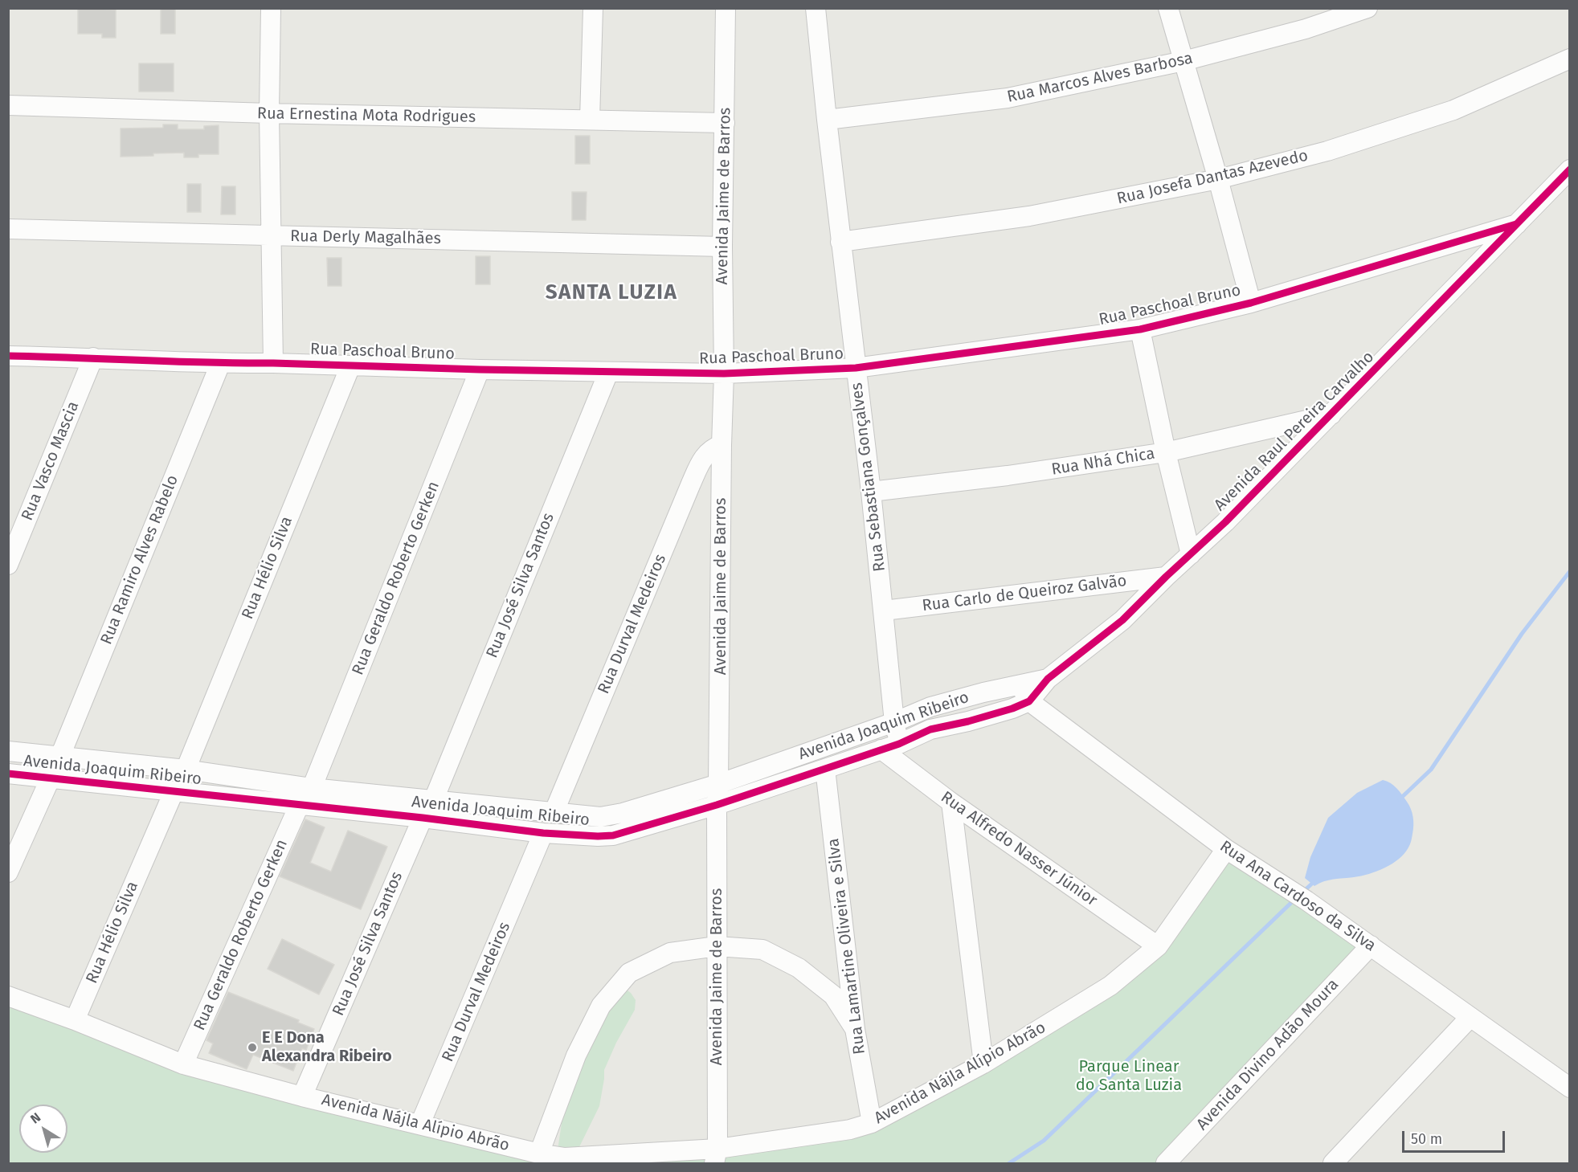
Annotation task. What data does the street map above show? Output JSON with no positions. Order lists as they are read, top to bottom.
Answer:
{
  "streets": {
    "street": [
      "Rua Marcos Alves Barbosa",
      "Rua Ernestina Mota Rodrigues",
      "Rua Josefa Dantas Azevedo",
      "Avenida Jaime de Barros",
      "Rua Derly Magalhães",
      "Rua Paschoal Bruno",
      "Avenida Raul Pereira Carvalho",
      "Rua Vasco Mascia",
      "Rua Nhá Chica",
      "Rua Sebastiana Gonçalves",
      "Rua Ramiro Alves Rabelo",
      "Rua Hélio Silva",
      "Rua Geraldo Roberto Gerken",
      "Rua José Silva Santos",
      "Rua Carlo de Queiroz Galvão",
      "Rua Durval Medeiros",
      "Avenida Joaquim Ribeiro",
      "Rua Alfredo Nasser Júnior",
      "Rua Ana Cardoso da Silva",
      "Rua Lamartine Oliveira e Silva",
      "Avenida Divino Adão Moura",
      "Avenida Nájla Alípio Abrão"
    ]
  },
  "crossings": [
    ["Rua Marcos Alves Barbosa", "Rua Sebastiana Gonçalves"],
    ["Rua Ernestina Mota Rodrigues", "Avenida Jaime de Barros"],
    ["Rua Josefa Dantas Azevedo", "Rua Sebastiana Gonçalves"],
    ["Avenida Jaime de Barros", "Rua Derly Magalhães"],
    ["Avenida Jaime de Barros", "Rua Paschoal Bruno"],
    ["Avenida Jaime de Barros", "Rua Durval Medeiros"],
    ["Avenida Jaime de Barros", "Avenida Joaquim Ribeiro"],
    ["Avenida Jaime de Barros", "Avenida Nájla Alípio Abrão"],
    ["Rua Paschoal Bruno", "Avenida Raul Pereira Carvalho"],
    ["Rua Paschoal Bruno", "Rua Vasco Mascia"],
    ["Rua Paschoal Bruno", "Rua Sebastiana Gonçalves"],
    ["Rua Paschoal Bruno", "Rua Ramiro Alves Rabelo"],
    ["Rua Paschoal Bruno", "Rua Hélio Silva"],
    ["Rua Paschoal Bruno", "Rua Geraldo Roberto Gerken"],
    ["Rua Paschoal Bruno", "Rua José Silva Santos"],
    ["Avenida Raul Pereira Carvalho", "Rua Nhá Chica"],
    ["Avenida Raul Pereira Carvalho", "Rua Carlo de Queiroz Galvão"],
    ["Avenida Raul Pereira Carvalho", "Avenida Joaquim Ribeiro"],
    ["Avenida Raul Pereira Carvalho", "Rua Ana Cardoso da Silva"],
    ["Rua Nhá Chica", "Rua Sebastiana Gonçalves"],
    ["Rua Sebastiana Gonçalves", "Rua Carlo de Queiroz Galvão"],
    ["Rua Sebastiana Gonçalves", "Avenida Joaquim Ribeiro"],
    ["Rua Sebastiana Gonçalves", "Rua Alfredo Nasser Júnior"],
    ["Rua Ramiro Alves Rabelo", "Avenida Joaquim Ribeiro"],
    ["Rua Hélio Silva", "Avenida Joaquim Ribeiro"],
    ["Rua Hélio Silva", "Avenida Nájla Alípio Abrão"],
    ["Rua Geraldo Roberto Gerken", "Avenida Joaquim Ribeiro"],
    ["Rua Geraldo Roberto Gerken", "Avenida Nájla Alípio Abrão"],
    ["Rua José Silva Santos", "Avenida Joaquim Ribeiro"],
    ["Rua José Silva Santos", "Avenida Nájla Alípio Abrão"],
    ["Rua Durval Medeiros", "Avenida Joaquim Ribeiro"],
    ["Rua Durval Medeiros", "Avenida Nájla Alípio Abrão"],
    ["Avenida Joaquim Ribeiro", "Rua Alfredo Nasser Júnior"],
    ["Avenida Joaquim Ribeiro", "Rua Ana Cardoso da Silva"],
    ["Avenida Joaquim Ribeiro", "Rua Lamartine Oliveira e Silva"],
    ["Rua Alfredo Nasser Júnior", "Avenida Nájla Alípio Abrão"],
    ["Rua Ana Cardoso da Silva", "Avenida Divino Adão Moura"],
    ["Rua Ana Cardoso da Silva", "Avenida Nájla Alípio Abrão"],
    ["Rua Lamartine Oliveira e Silva", "Avenida Nájla Alípio Abrão"]
  ],
  "districts": ["SANTA LUZIA"],
  "parks": ["Parque Linear do Santa Luzia"],
  "places": ["E E Dona Alexandra Ribeiro"],
  "scale_bar": "50 m",
  "north": "top left"
}
